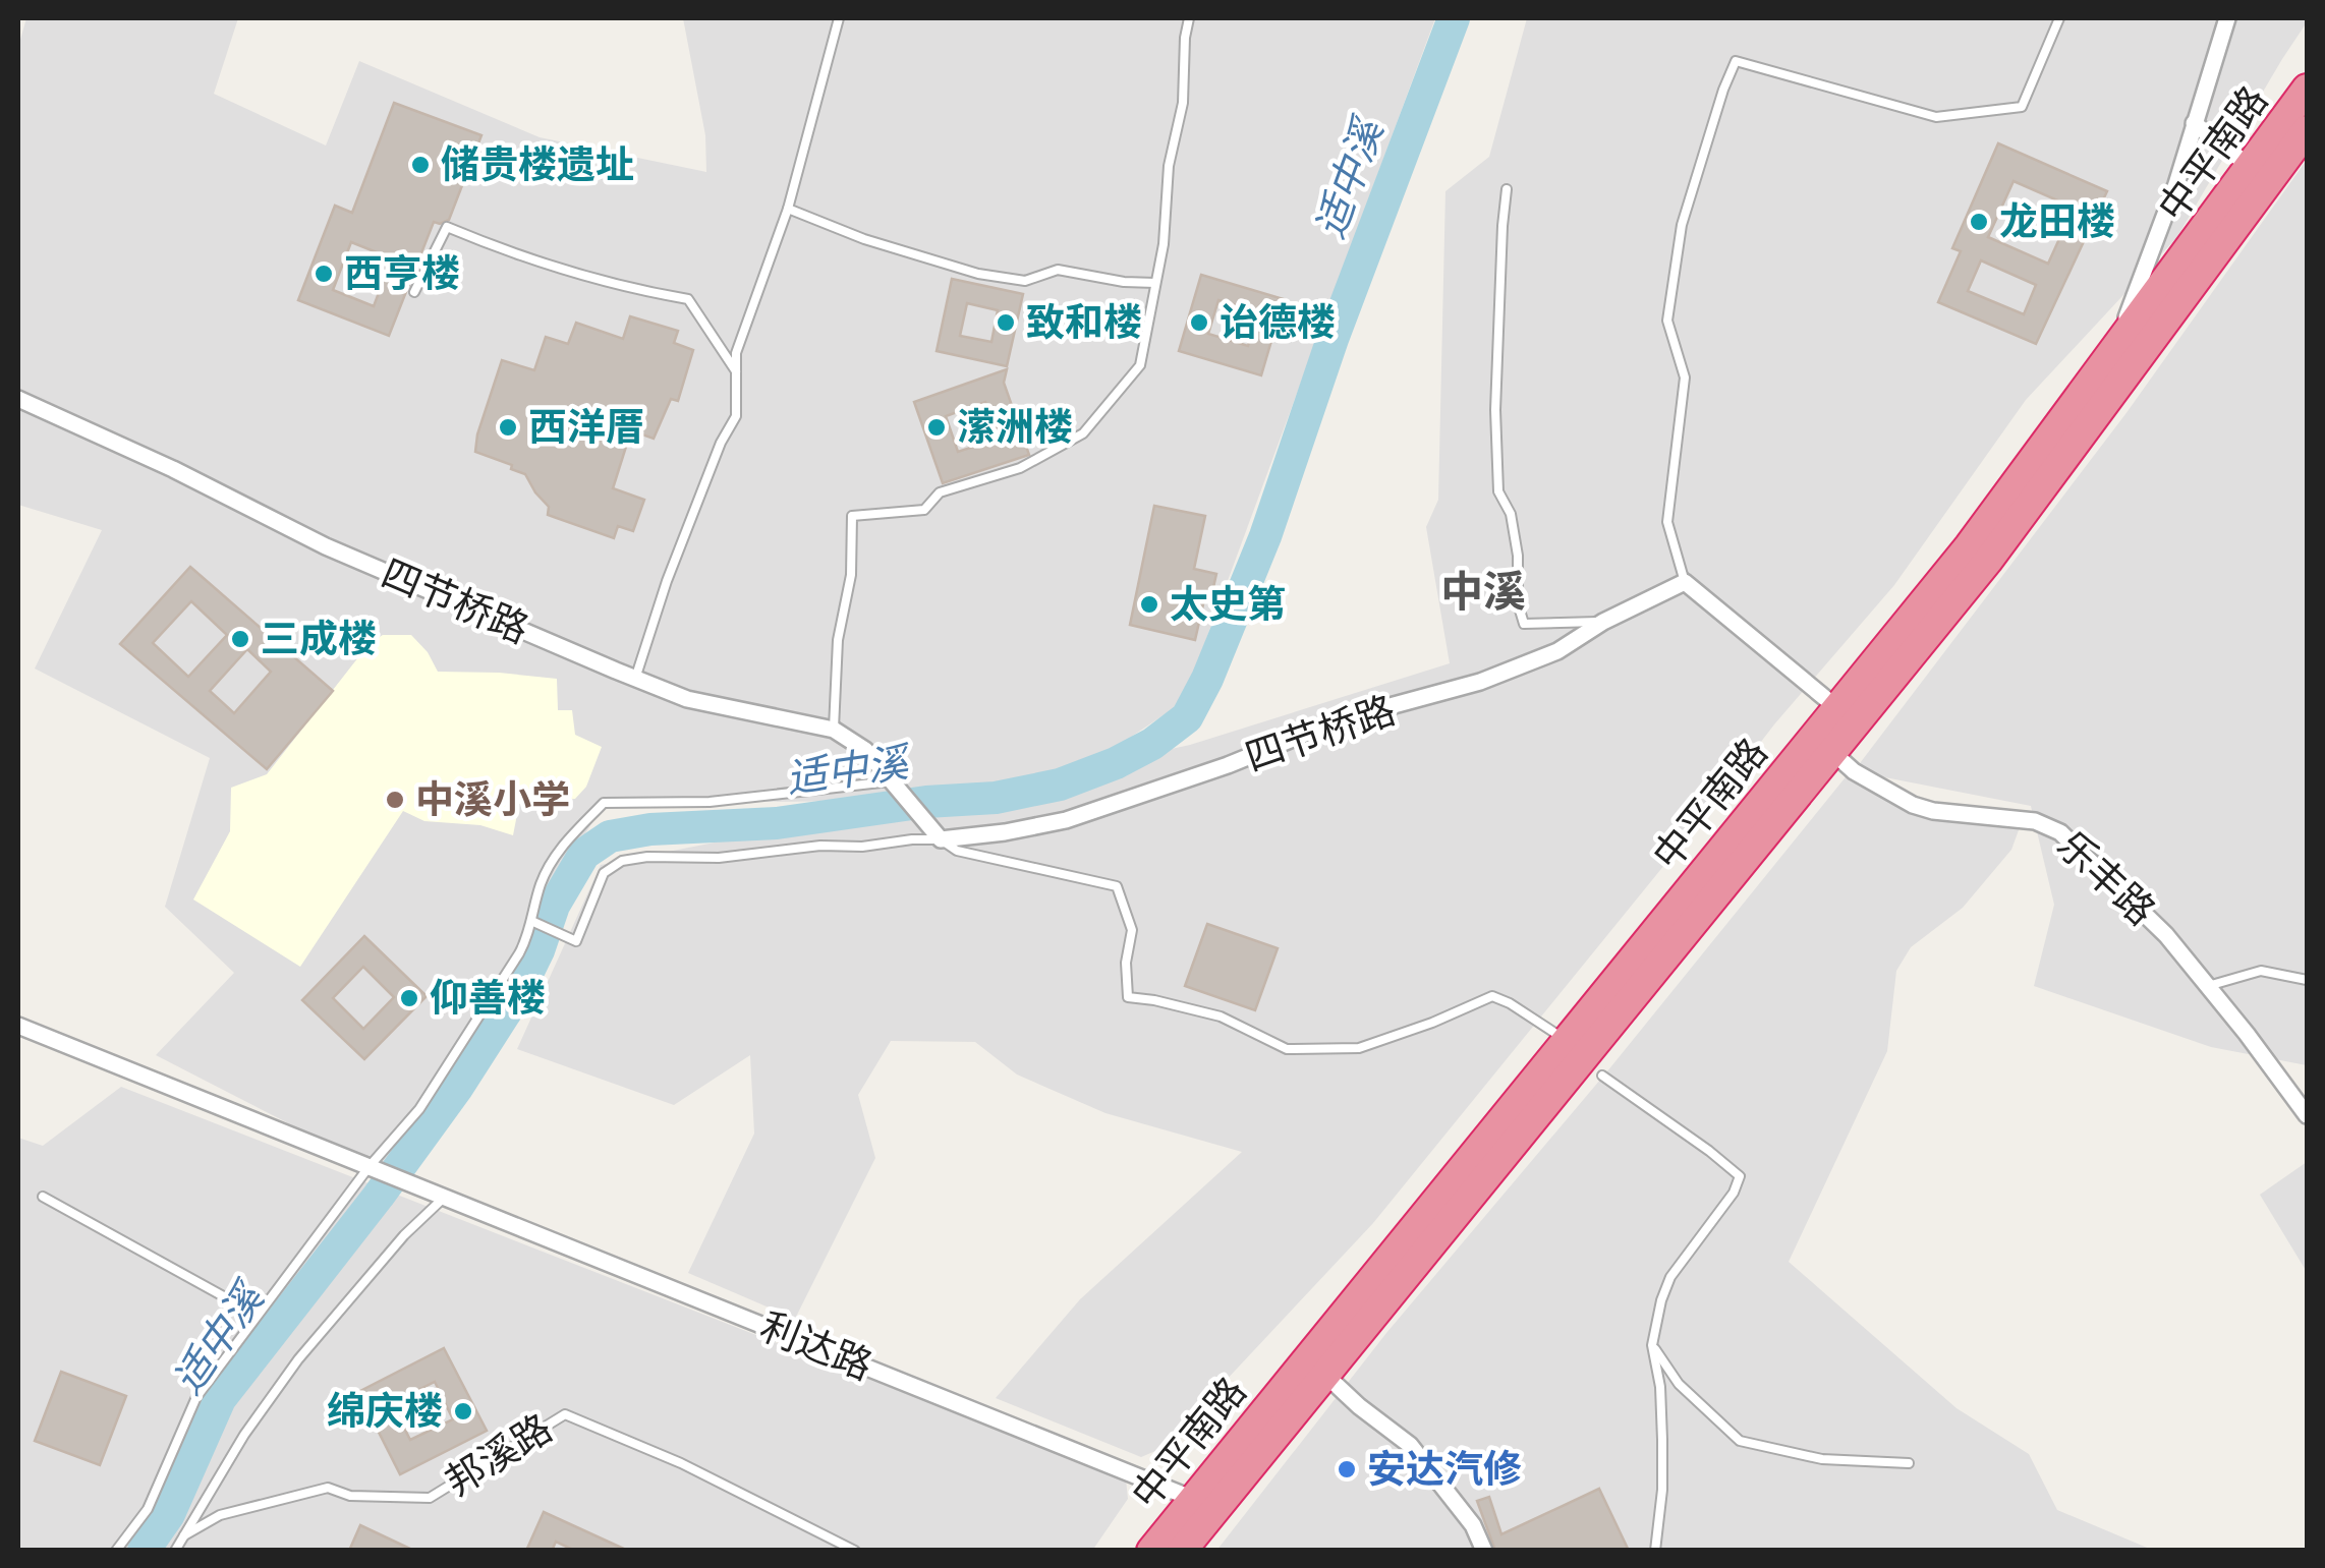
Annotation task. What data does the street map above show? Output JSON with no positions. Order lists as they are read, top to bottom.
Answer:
{
  "streets": {
    "highway": ["中平南路"],
    "street": ["四节桥路", "乐丰路", "利达路"],
    "lane": ["邦溪路"]
  },
  "crossings": [
    ["中平南路", "利达路"]
  ],
  "districts": ["中溪"],
  "water": ["适中溪"],
  "places": [
    "储贵楼遗址",
    "龙田楼",
    "西亨楼",
    "致和楼",
    "诒德楼",
    "西洋厝",
    "潆洲楼",
    "太史第",
    "三成楼",
    "中溪小学",
    "仰善楼",
    "绵庆楼",
    "安达汽修"
  ]
}
